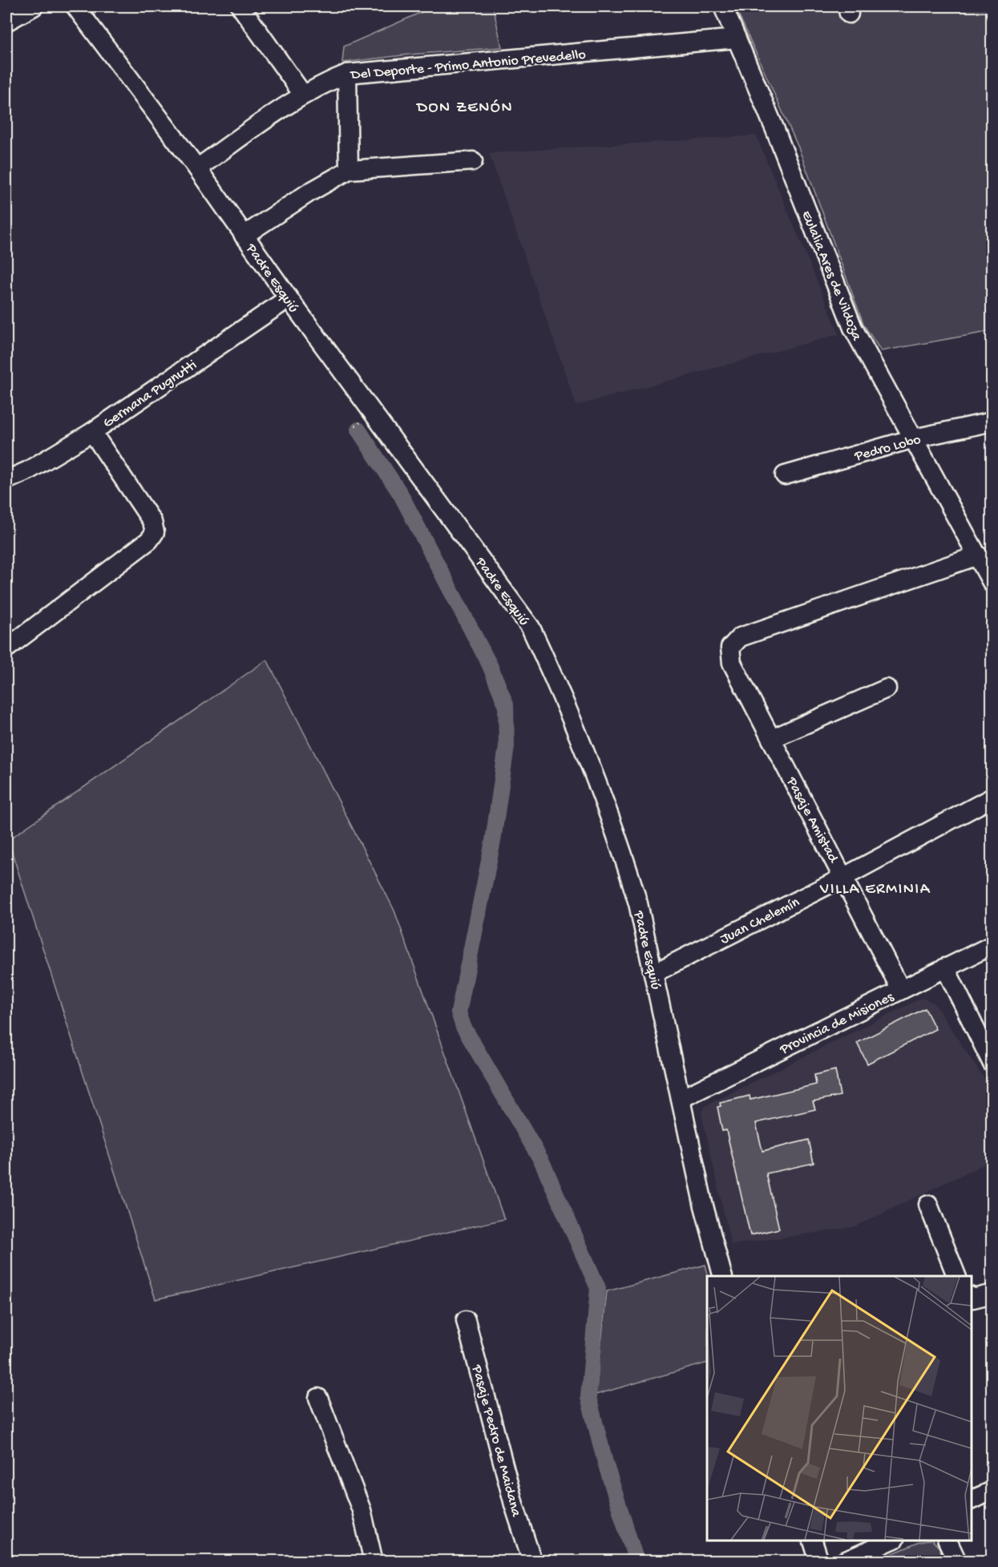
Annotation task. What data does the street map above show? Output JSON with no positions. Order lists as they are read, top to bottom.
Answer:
{
  "streets": {
    "street": [
      "Del Deporte - Primo Antonio Prevedello",
      "Eulalia Ares de Vildoza",
      "Padre Esquiú",
      "Germana Pugnutti",
      "Pedro Lobo",
      "Pasaje Amistad",
      "Juan Chelemín",
      "Provincia de Misiones",
      "Pasaje Pedro de Maidana"
    ]
  },
  "crossings": [
    ["Del Deporte - Primo Antonio Prevedello", "Eulalia Ares de Vildoza"],
    ["Del Deporte - Primo Antonio Prevedello", "Padre Esquiú"],
    ["Eulalia Ares de Vildoza", "Pedro Lobo"],
    ["Eulalia Ares de Vildoza", "Pasaje Amistad"],
    ["Padre Esquiú", "Germana Pugnutti"],
    ["Padre Esquiú", "Juan Chelemín"],
    ["Padre Esquiú", "Provincia de Misiones"],
    ["Pasaje Amistad", "Juan Chelemín"],
    ["Pasaje Amistad", "Provincia de Misiones"]
  ],
  "districts": ["DON ZENÓN", "VILLA ERMINIA"]
}
